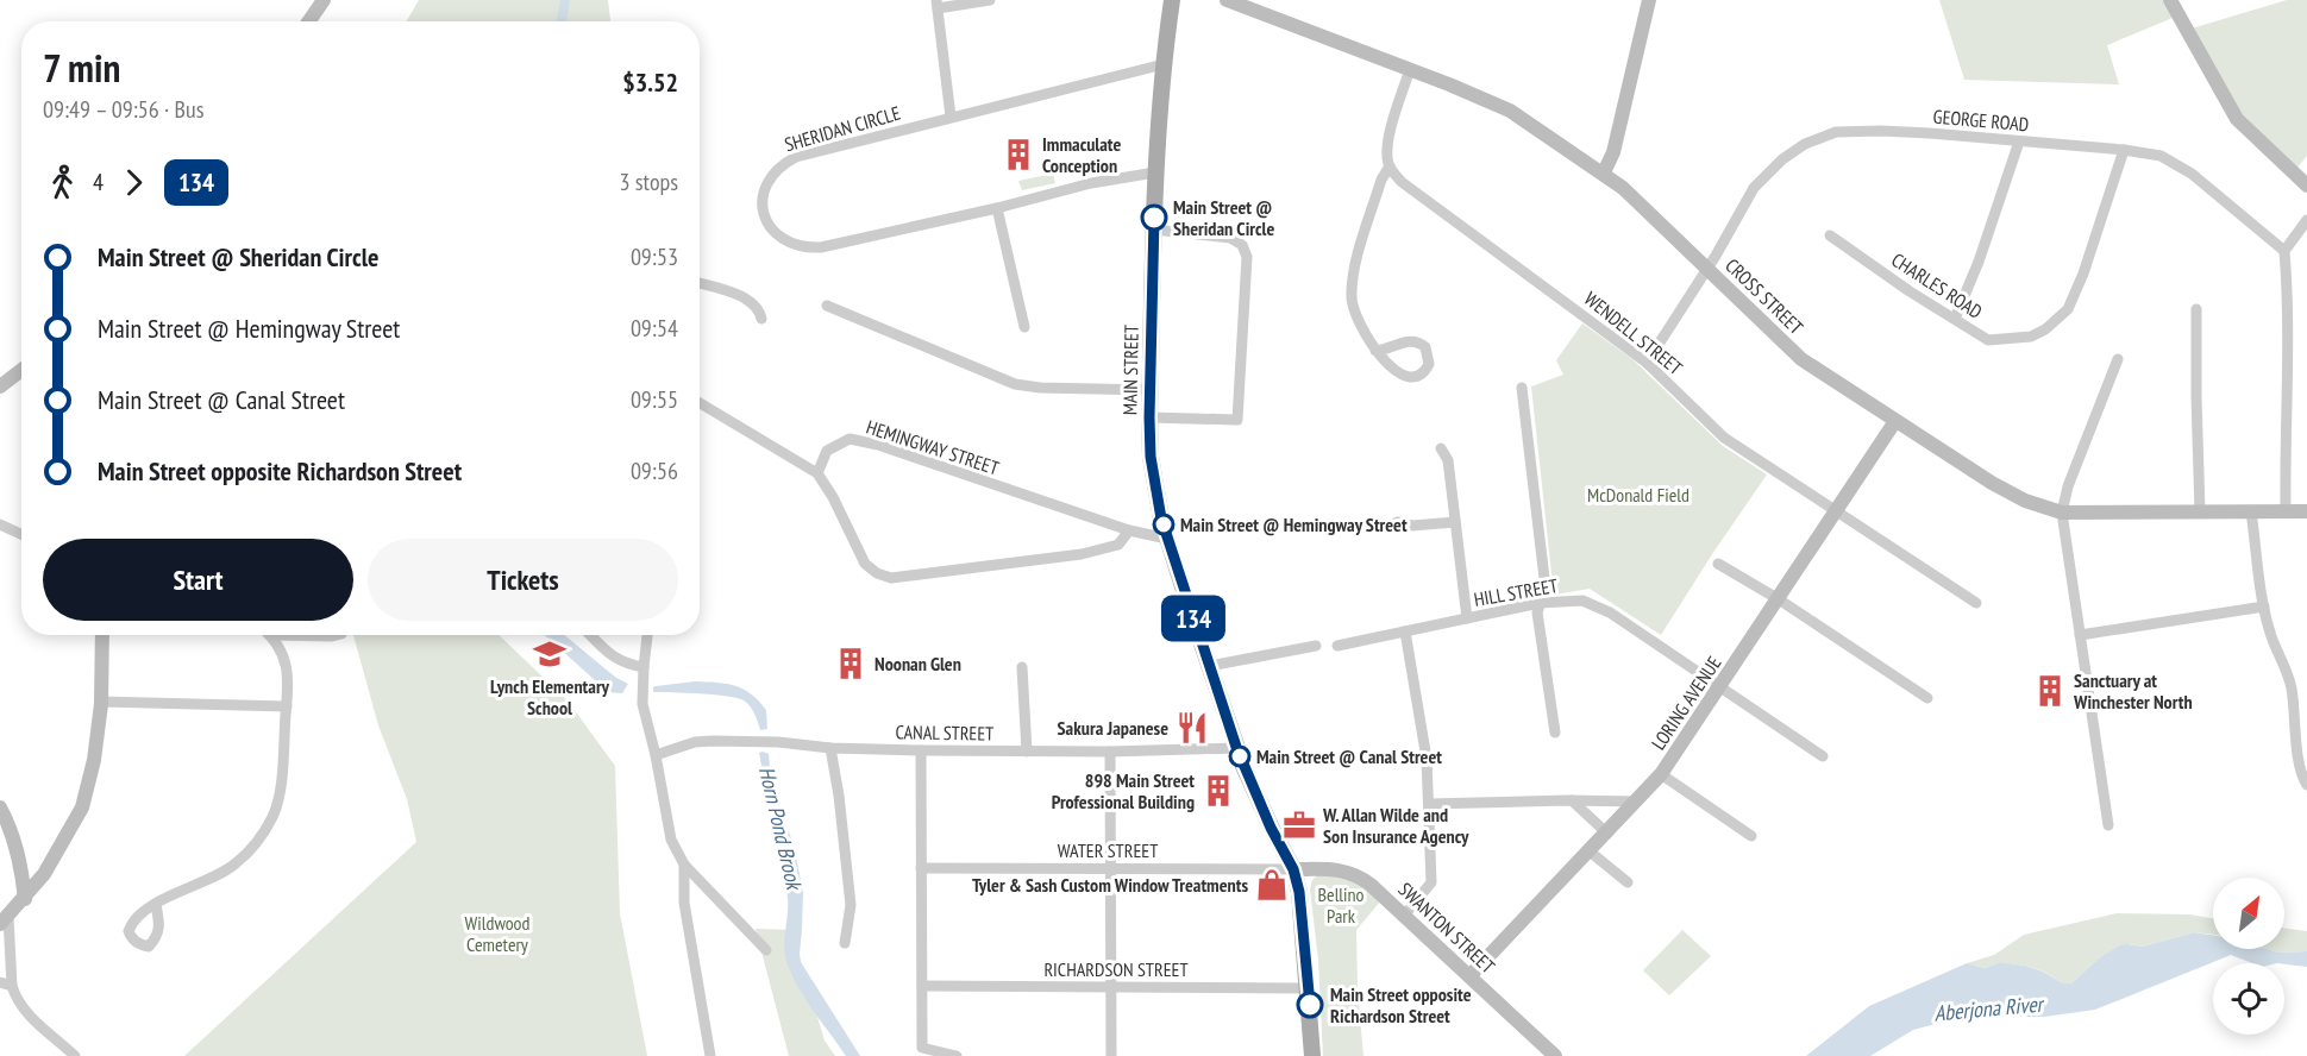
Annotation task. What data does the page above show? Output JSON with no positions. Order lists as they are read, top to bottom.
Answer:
{
  "streets": {
    "main road": ["MAIN STREET"],
    "street": [
      "GEORGE ROAD",
      "SHERIDAN CIRCLE",
      "CHARLES ROAD",
      "CROSS STREET",
      "WENDELL STREET",
      "HEMINGWAY STREET",
      "HILL STREET",
      "LORING AVENUE",
      "CANAL STREET",
      "WATER STREET",
      "SWANTON STREET",
      "RICHARDSON STREET"
    ]
  },
  "crossings": [
    ["GEORGE ROAD", "CHARLES ROAD"],
    ["GEORGE ROAD", "CROSS STREET"],
    ["GEORGE ROAD", "WENDELL STREET"],
    ["SHERIDAN CIRCLE", "MAIN STREET"],
    ["CROSS STREET", "LORING AVENUE"],
    ["WENDELL STREET", "LORING AVENUE"],
    ["MAIN STREET", "HEMINGWAY STREET"],
    ["MAIN STREET", "CANAL STREET"],
    ["MAIN STREET", "WATER STREET"],
    ["MAIN STREET", "SWANTON STREET"],
    ["MAIN STREET", "RICHARDSON STREET"],
    ["HILL STREET", "LORING AVENUE"],
    ["LORING AVENUE", "SWANTON STREET"],
    ["WATER STREET", "SWANTON STREET"]
  ],
  "water": ["Horn Pond Brook", "Aberjona River"],
  "parks": ["McDonald Field", "Bellino Park", "Wildwood Cemetery"],
  "places": {
    "building": [
      "Immaculate Conception",
      "Noonan Glen",
      "Sanctuary at Winchester North",
      "898 Main Street Professional Building"
    ],
    "other": [
      "Main Street @ Sheridan Circle",
      "Main Street @ Hemingway Street",
      "Main Street @ Canal Street",
      "Main Street opposite Richardson Street"
    ],
    "school or university": ["Lynch Elementary School"],
    "restaurant": ["Sakura Japanese"],
    "office": ["W. Allan Wilde and Son Insurance Agency"],
    "shop": ["Tyler & Sash Custom Window Treatments"]
  },
  "lines": ["bus line 134"],
  "north": "top right",
  "page": {
    "on_map": "134",
    "heading": ["7 min", "09:49 – 09:56 · Bus", "$3.52"],
    "legs": ["4", "134", "3 stops"],
    "list": [
      {
        "name": "Main Street @ Sheridan Circle",
        "value": "09:53"
      },
      {
        "name": "Main Street @ Hemingway Street",
        "value": "09:54"
      },
      {
        "name": "Main Street @ Canal Street",
        "value": "09:55"
      },
      {
        "name": "Main Street opposite Richardson Street",
        "value": "09:56"
      }
    ],
    "buttons": ["Start", "Tickets"]
  }
}
